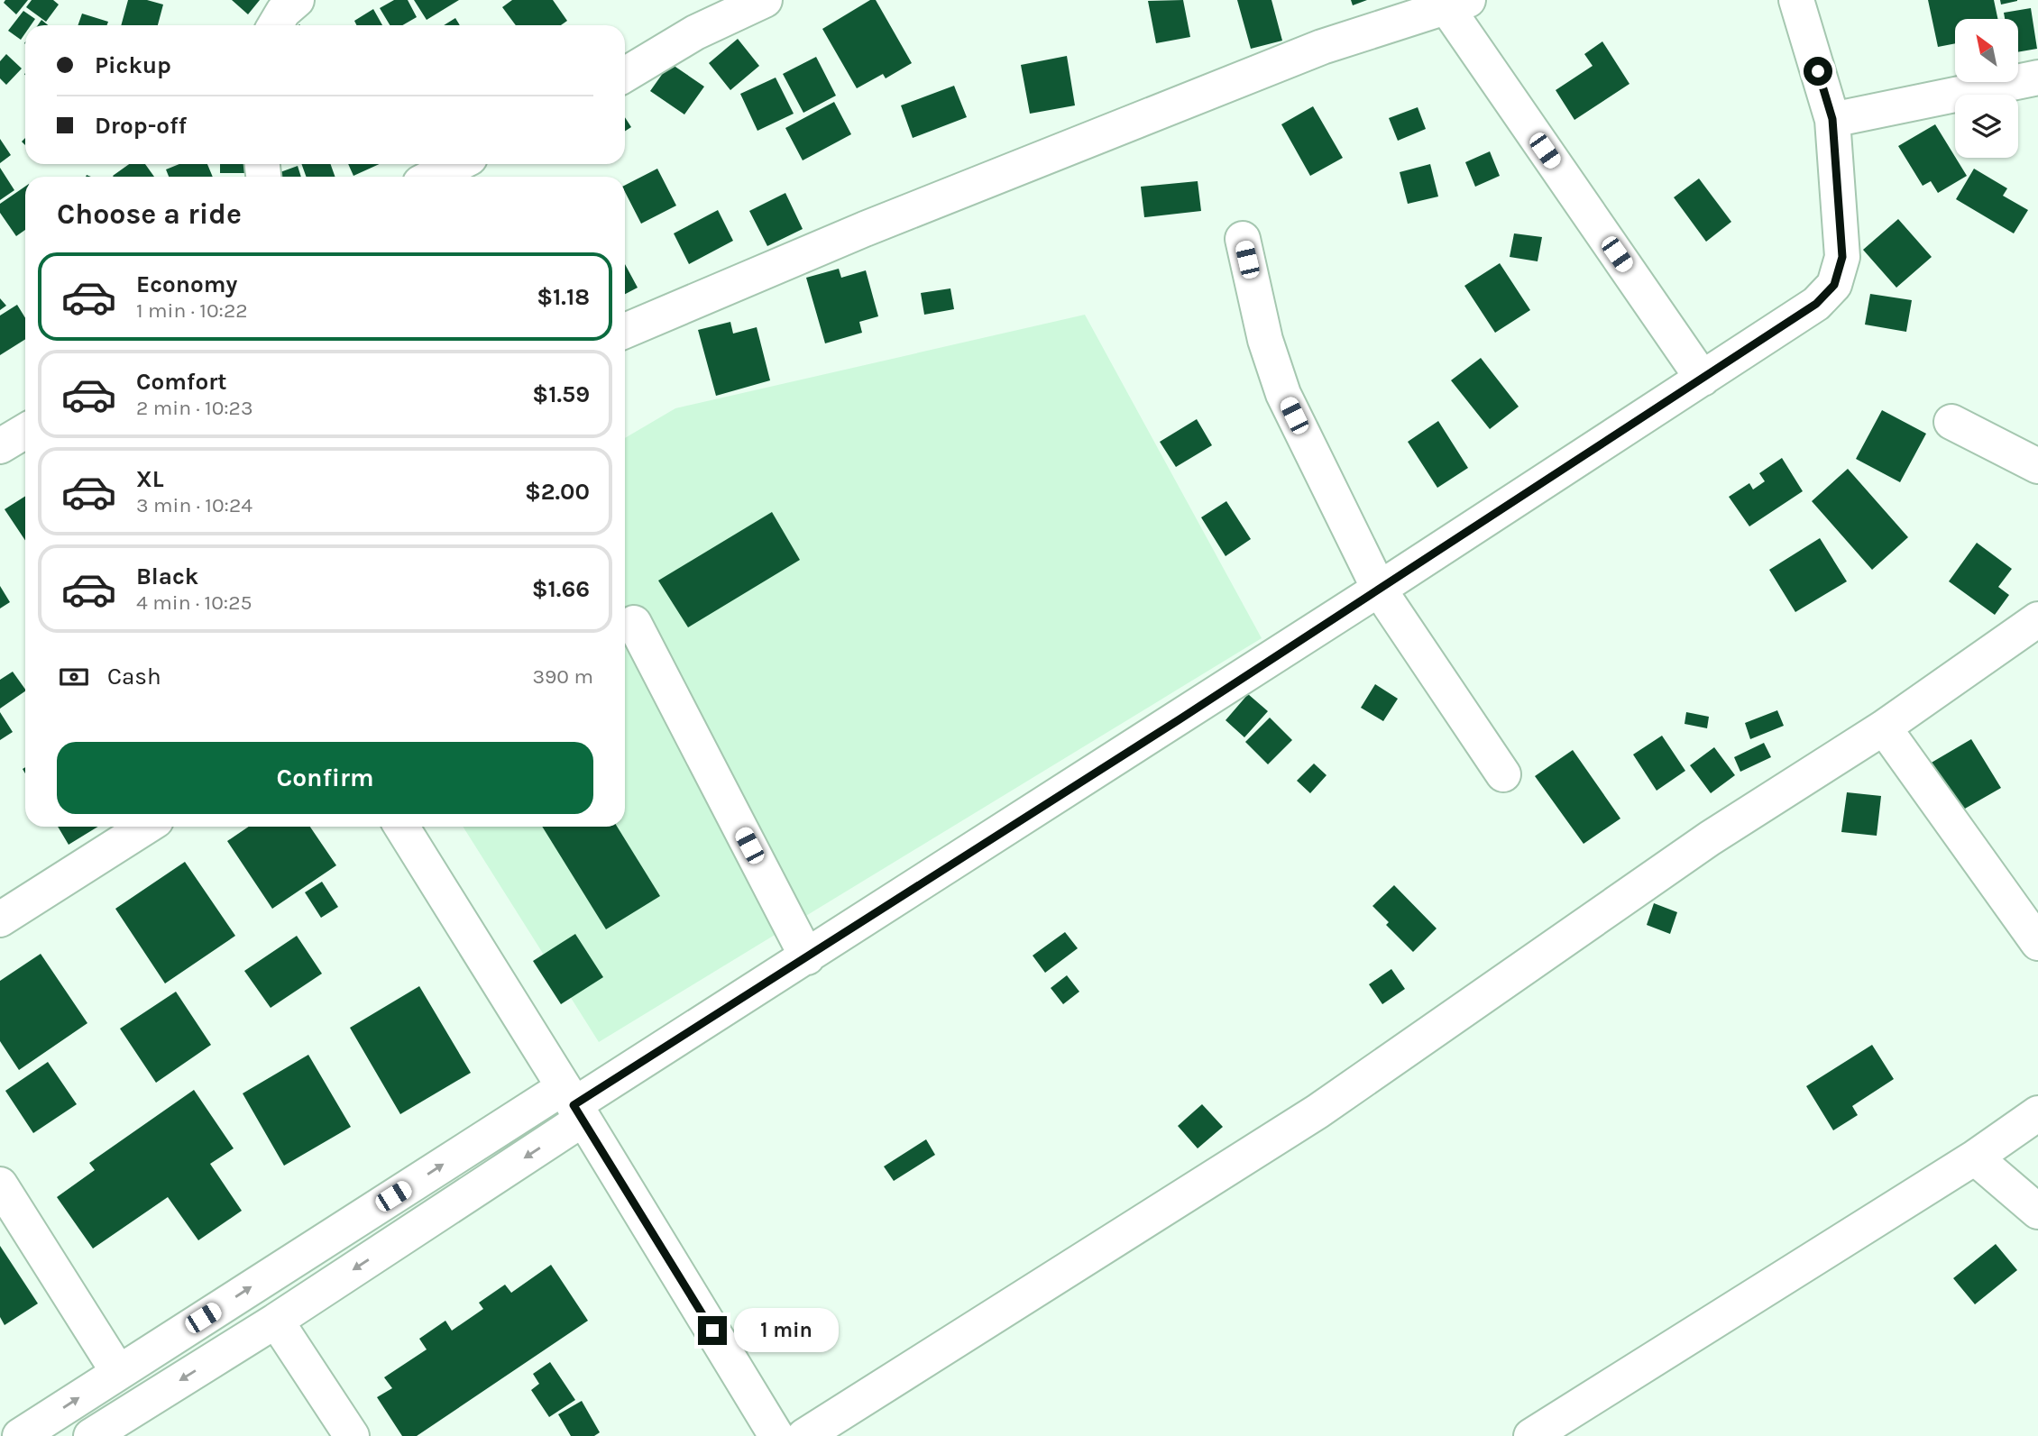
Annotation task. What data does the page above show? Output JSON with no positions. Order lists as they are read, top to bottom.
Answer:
{
  "north": "top left",
  "page": {
    "banner": ["Pickup", "Drop-off"],
    "heading": "Choose a ride",
    "list": [
      {
        "name": "Economy",
        "note": "1 min · 10:22",
        "value": "$1.18"
      },
      {
        "name": "Comfort",
        "note": "2 min · 10:23",
        "value": "$1.59"
      },
      {
        "name": "XL",
        "note": "3 min · 10:24",
        "value": "$2.00"
      },
      {
        "name": "Black",
        "note": "4 min · 10:25",
        "value": "$1.66"
      }
    ],
    "pay": ["Cash", "390 m"],
    "buttons": "Confirm",
    "bubble": "1 min"
  }
}
